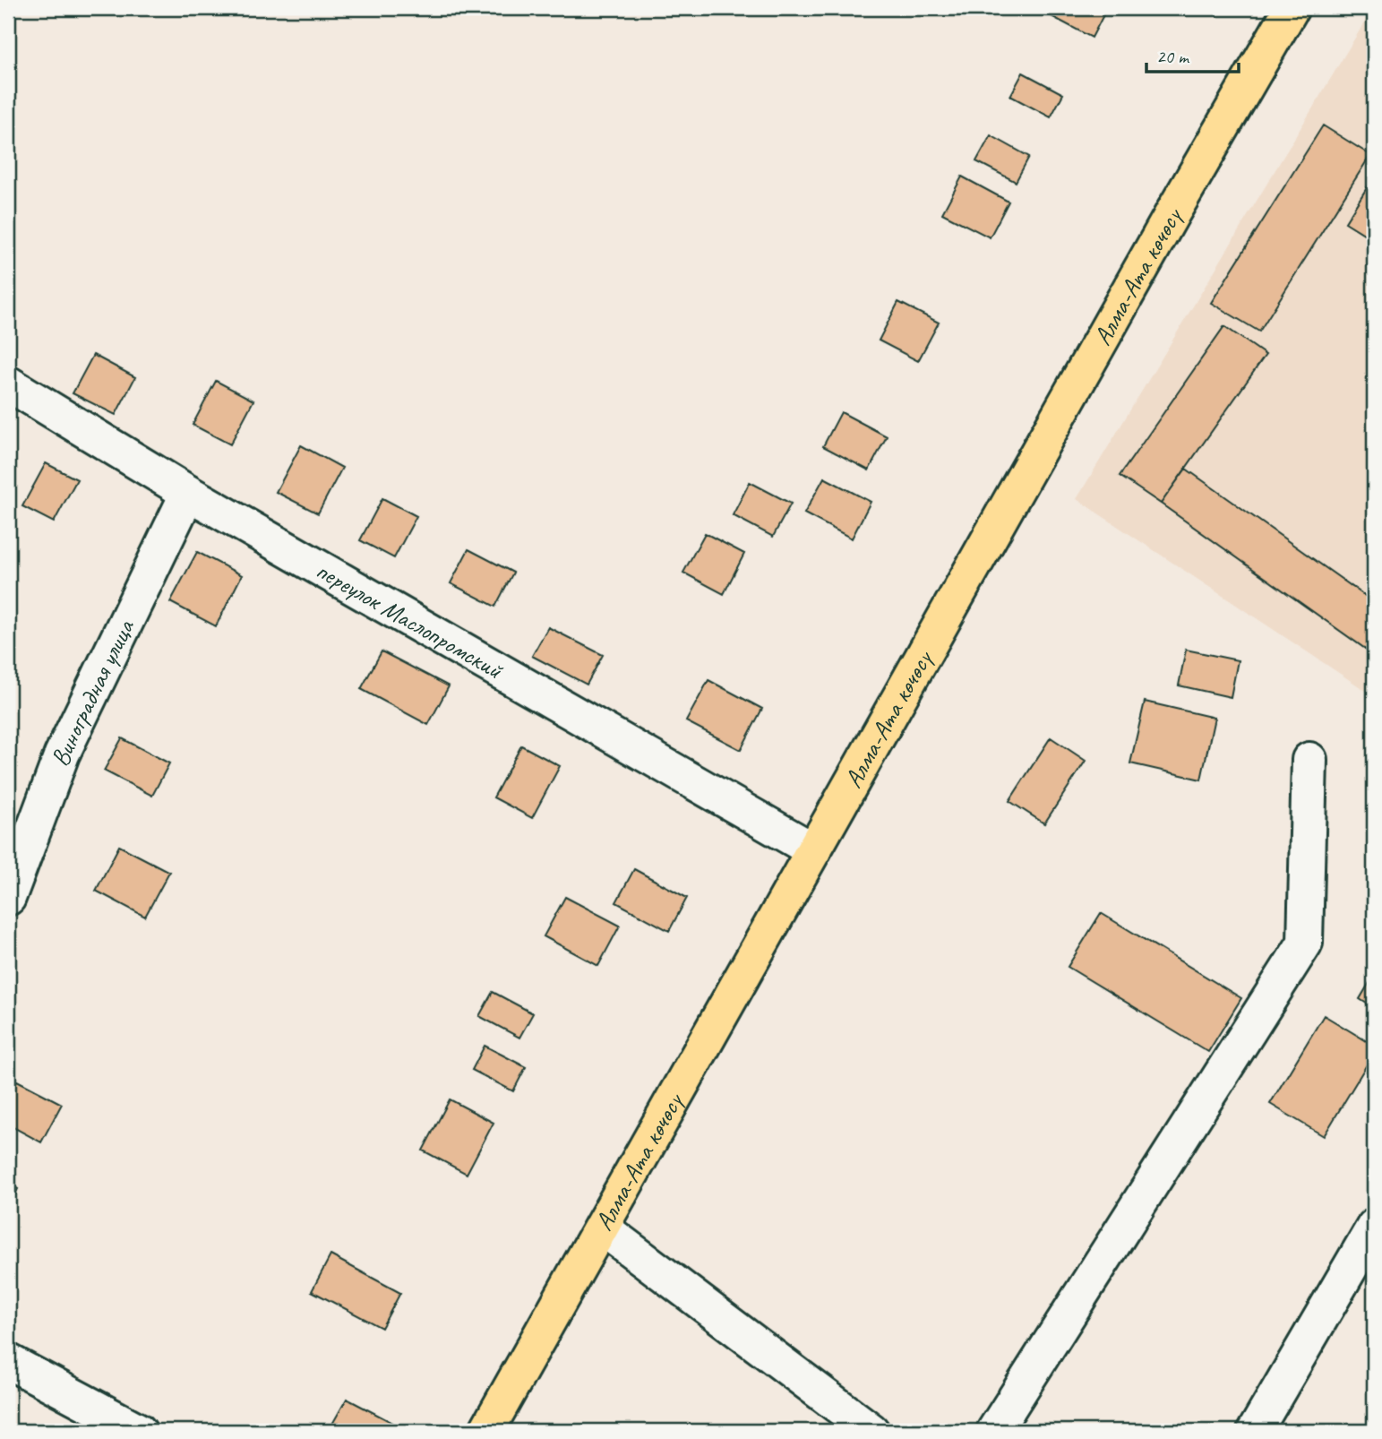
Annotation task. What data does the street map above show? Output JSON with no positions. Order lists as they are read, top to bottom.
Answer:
{
  "streets": {
    "highway": ["Алма-Ата көчөсү"],
    "street": ["переулок Маслопромский", "Виноградная улица"]
  },
  "crossings": [
    ["Алма-Ата көчөсү", "переулок Маслопромский"],
    ["переулок Маслопромский", "Виноградная улица"]
  ],
  "scale_bar": "20 m"
}
